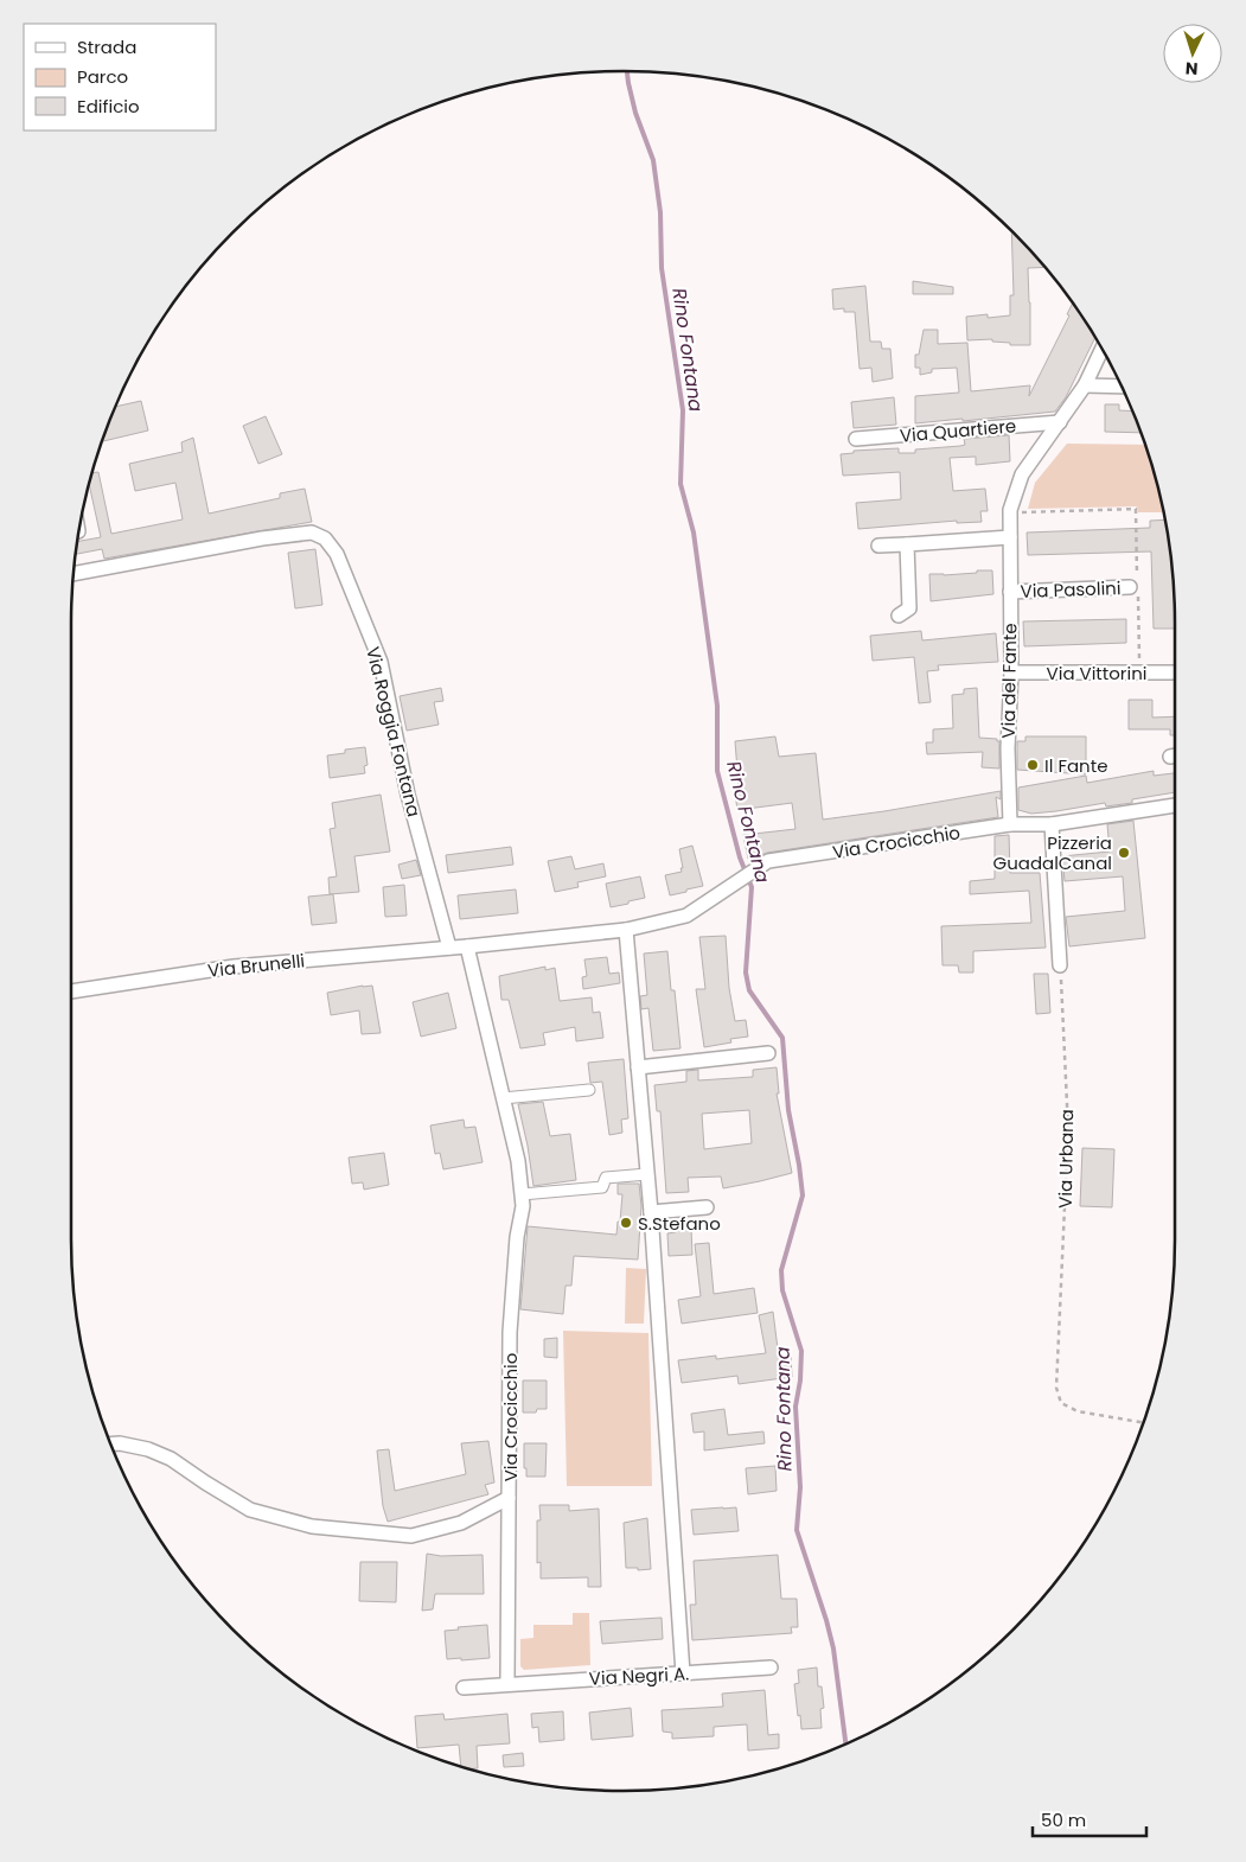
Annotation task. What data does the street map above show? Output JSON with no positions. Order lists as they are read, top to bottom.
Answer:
{
  "streets": {
    "street": [
      "Via Quartiere",
      "Via Pasolini",
      "Via Vittorini",
      "Via del Fante",
      "Via Roggia Fontana",
      "Via Crocicchio",
      "Via Brunelli",
      "Via Negri A."
    ],
    "path": ["Via Urbana"]
  },
  "crossings": [
    ["Via Quartiere", "Via del Fante"],
    ["Via Pasolini", "Via del Fante"],
    ["Via Vittorini", "Via del Fante"],
    ["Via del Fante", "Via Crocicchio"],
    ["Via Roggia Fontana", "Via Crocicchio"],
    ["Via Roggia Fontana", "Via Brunelli"],
    ["Via Crocicchio", "Via Brunelli"]
  ],
  "water": ["Rino Fontana"],
  "places": ["Il Fante", "Pizzeria GuadalCanal", "S.Stefano"],
  "legend": ["Strada", "Parco", "Edificio"],
  "scale_bar": "50 m",
  "north": "bottom"
}
